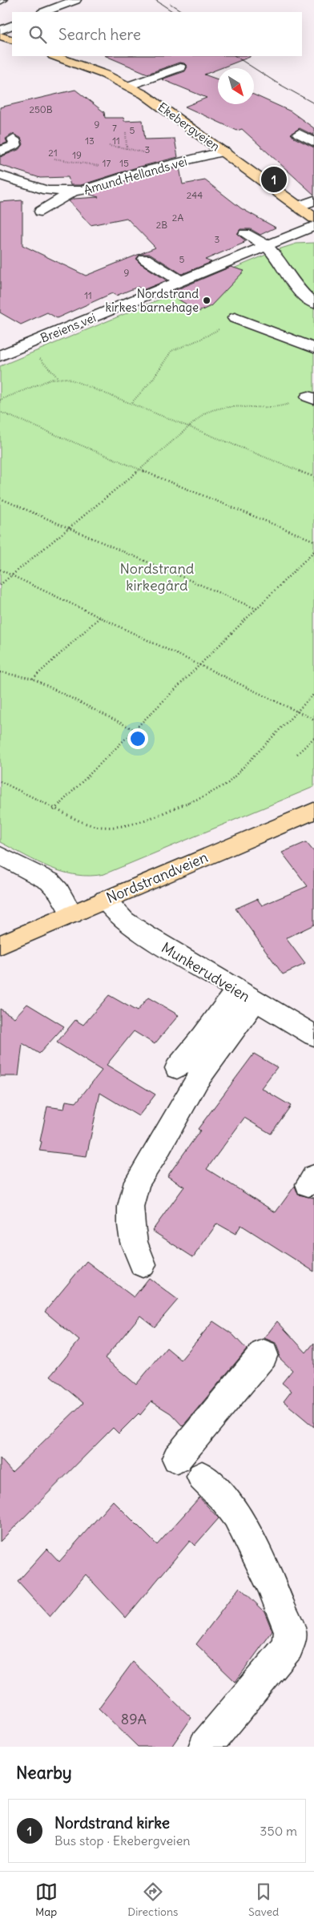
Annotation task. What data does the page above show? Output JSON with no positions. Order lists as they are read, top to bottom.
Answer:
{
  "streets": {
    "main road": ["Ekebergveien", "Nordstrandveien"],
    "street": ["Amund Hellands vei", "Breiens vei", "Munkerudveien"]
  },
  "crossings": [
    ["Ekebergveien", "Amund Hellands vei"],
    ["Nordstrandveien", "Munkerudveien"]
  ],
  "parks": ["Nordstrand kirkegård"],
  "places": ["Nordstrand kirkes barnehage"],
  "house_numbers": [
    "250B",
    "9",
    "7",
    "5",
    "13",
    "11",
    "3",
    "21",
    "19",
    "17",
    "15",
    "244",
    "2A",
    "2B",
    "3",
    "5",
    "9",
    "11",
    "89A"
  ],
  "north": "bottom right",
  "page": {
    "search": "Search here",
    "pins": "1",
    "heading": "Nearby",
    "list": [
      {
        "mark": "1",
        "name": "Nordstrand kirke",
        "note": "Bus stop · Ekebergveien",
        "value": "350 m"
      }
    ],
    "nav": ["Map", "Directions", "Saved"]
  }
}
